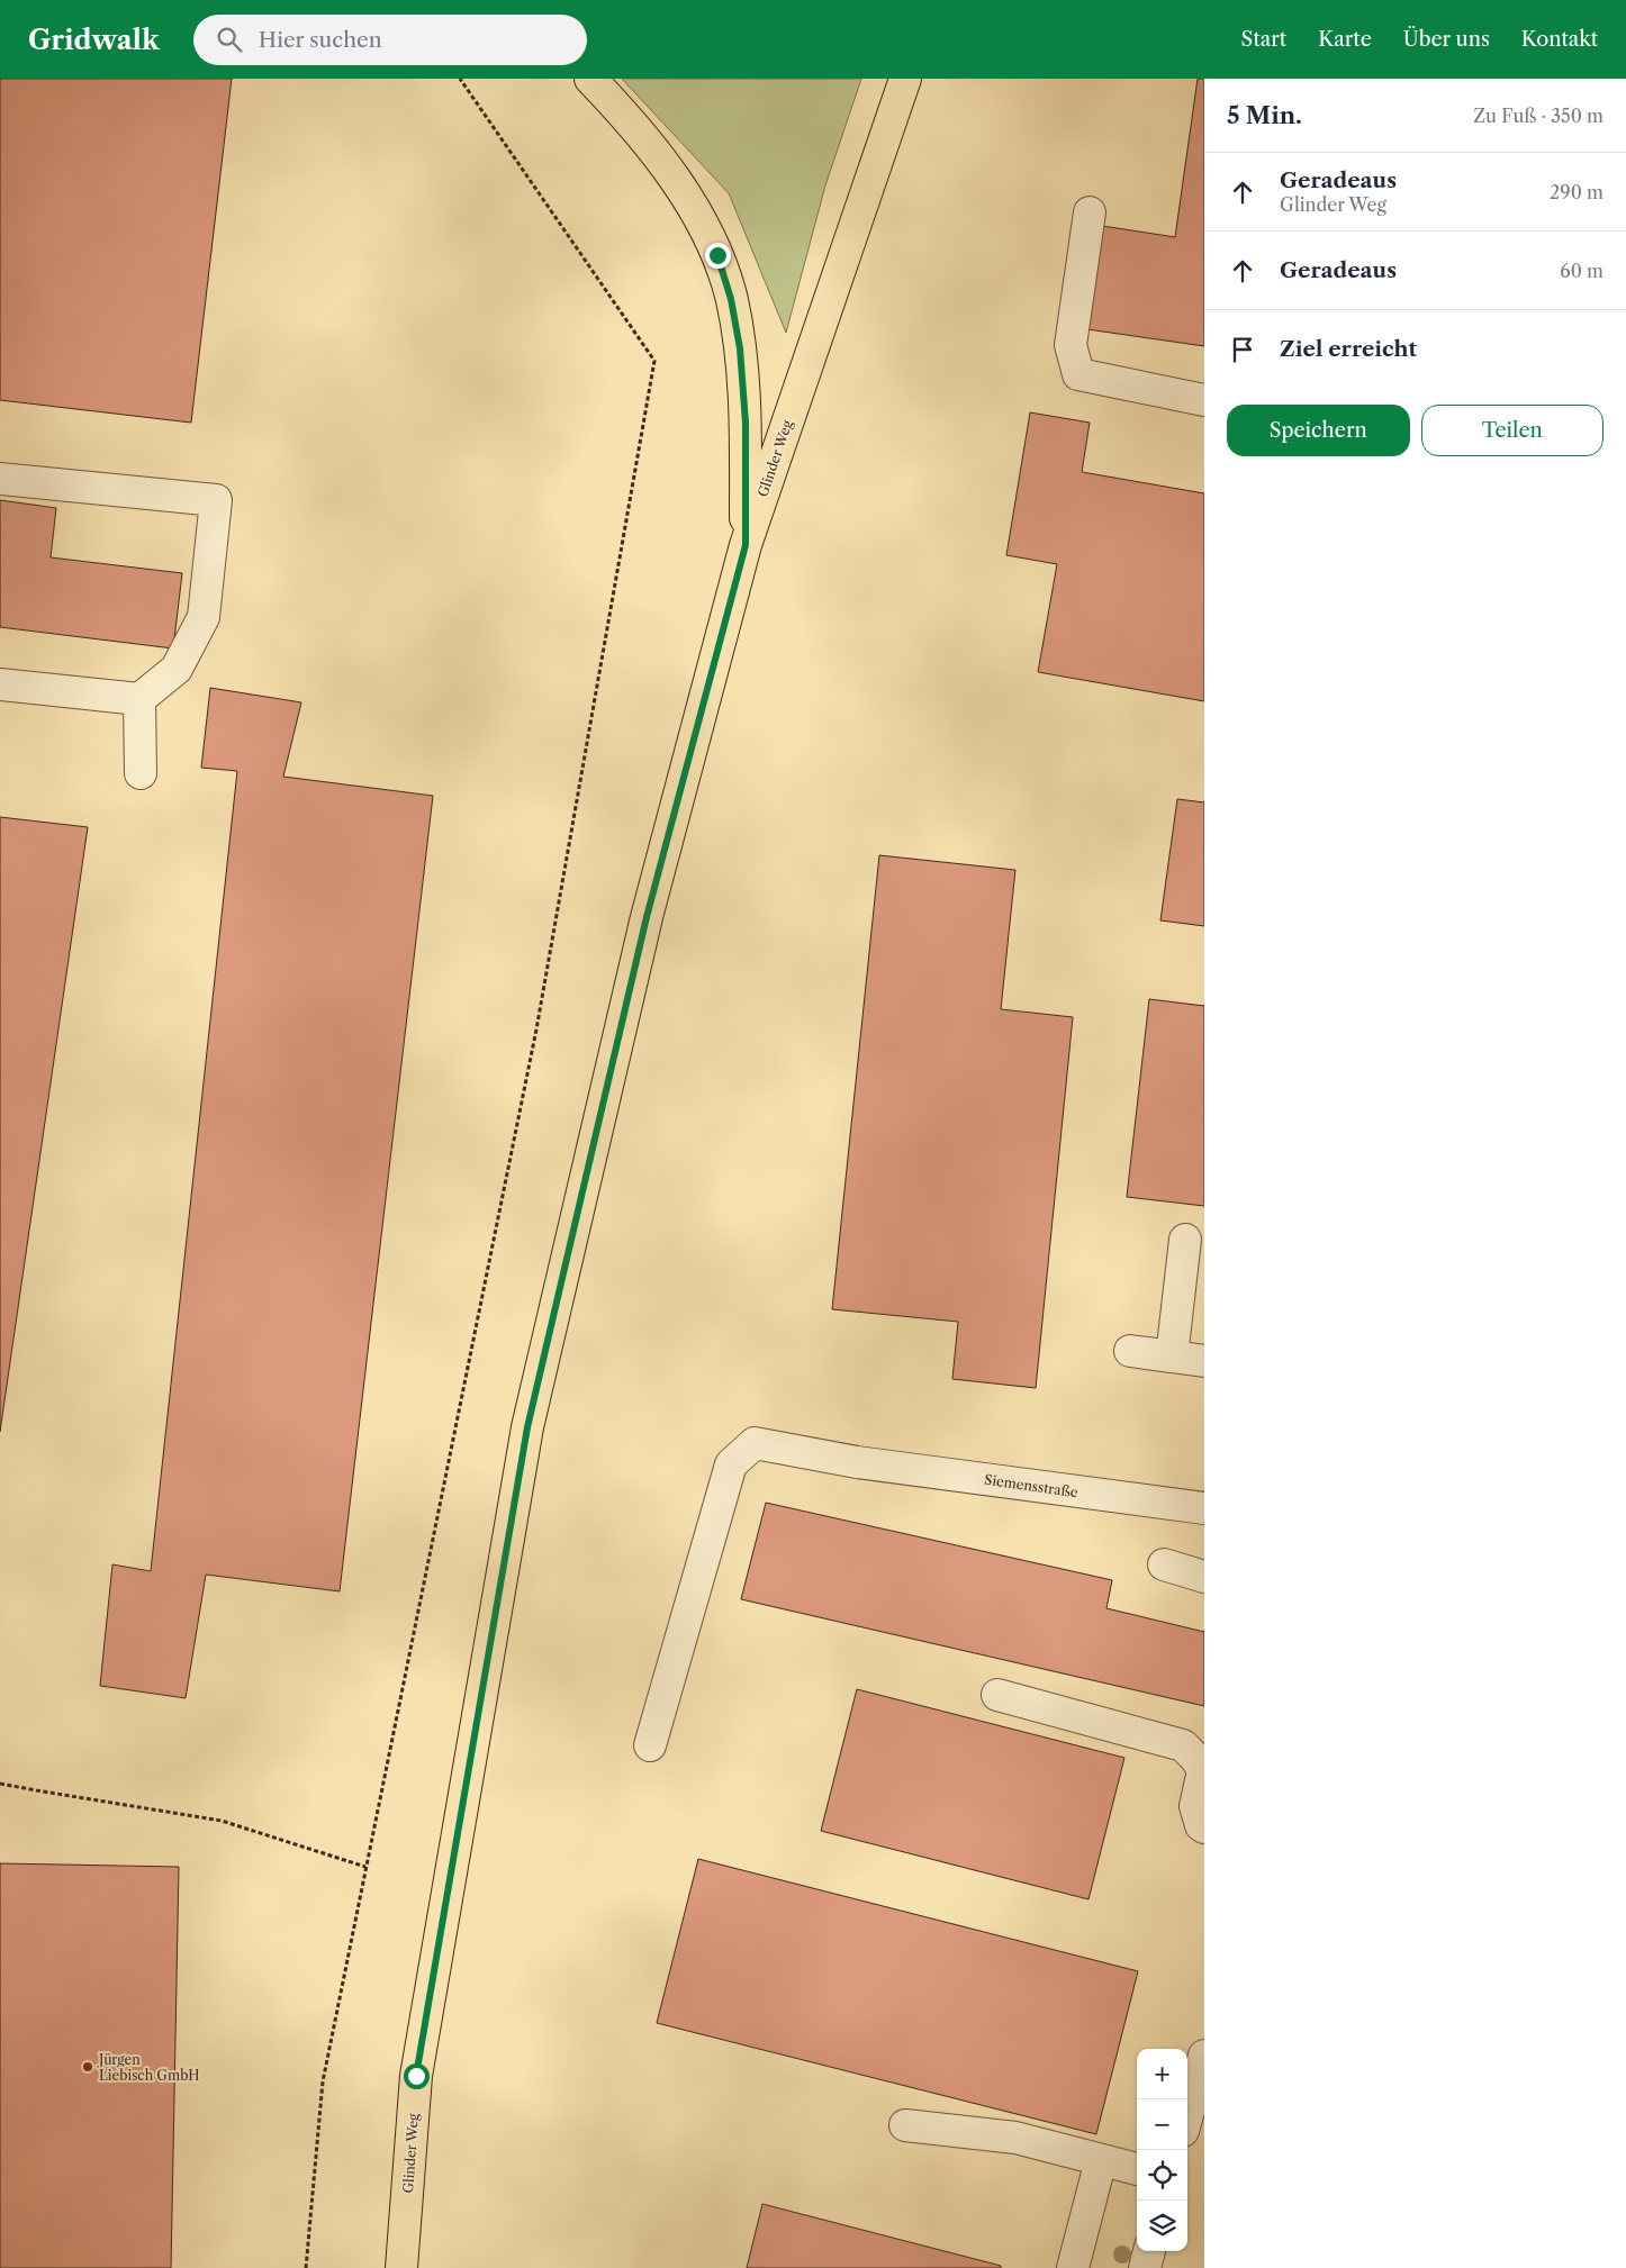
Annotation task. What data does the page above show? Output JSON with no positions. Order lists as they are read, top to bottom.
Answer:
{
  "streets": {
    "main road": ["Glinder Weg"],
    "street": ["Siemensstraße"]
  },
  "places": ["Jürgen Liebisch GmbH"],
  "page": {
    "header": "Gridwalk",
    "search": "Hier suchen",
    "nav": [
      "Start",
      "Karte",
      "Über uns",
      "Kontakt"
    ],
    "heading": ["5 Min.", "Zu Fuß · 350 m"],
    "list": [
      ["Geradeaus", "Glinder Weg", "290 m"],
      ["Geradeaus", "60 m"],
      "Ziel erreicht"
    ],
    "buttons": ["Speichern", "Teilen"],
    "map_buttons": ["+", "−"]
  }
}
